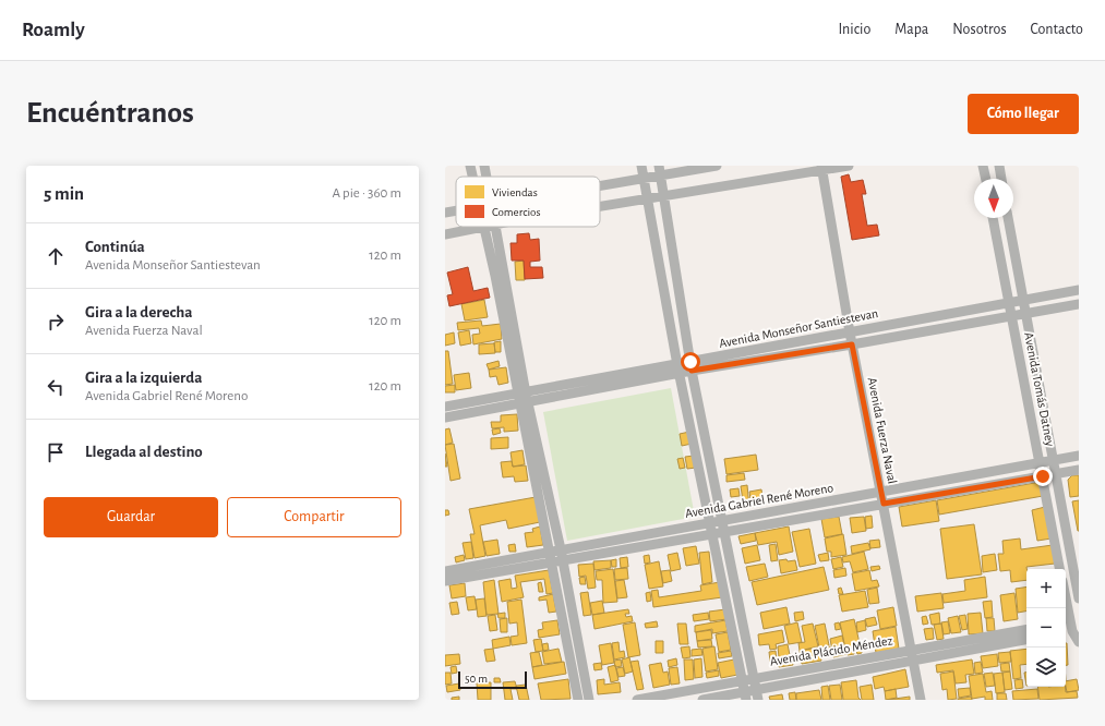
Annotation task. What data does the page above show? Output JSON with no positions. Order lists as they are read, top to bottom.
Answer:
{
  "streets": {
    "street": [
      "Avenida Monseñor Santiestevan",
      "Avenida Tomás Datney",
      "Avenida Fuerza Naval",
      "Avenida Gabriel René Moreno",
      "Avenida Plácido Méndez"
    ]
  },
  "crossings": [
    ["Avenida Monseñor Santiestevan", "Avenida Tomás Datney"],
    ["Avenida Monseñor Santiestevan", "Avenida Fuerza Naval"],
    ["Avenida Tomás Datney", "Avenida Gabriel René Moreno"],
    ["Avenida Fuerza Naval", "Avenida Gabriel René Moreno"],
    ["Avenida Fuerza Naval", "Avenida Plácido Méndez"]
  ],
  "legend": ["Viviendas", "Comercios"],
  "scale_bar": "50 m",
  "north": "bottom",
  "page": {
    "header": "Roamly",
    "nav": [
      "Inicio",
      "Mapa",
      "Nosotros",
      "Contacto"
    ],
    "buttons": [
      "Cómo llegar",
      ["Guardar", "Compartir"]
    ],
    "title": "Encuéntranos",
    "heading": ["5 min", "A pie · 360 m"],
    "list": [
      ["Continúa", "Avenida Monseñor Santiestevan", "120 m"],
      ["Gira a la derecha", "Avenida Fuerza Naval", "120 m"],
      ["Gira a la izquierda", "Avenida Gabriel René Moreno", "120 m"],
      "Llegada al destino"
    ],
    "map_buttons": ["+", "−"],
    "scale": "50 m"
  }
}
